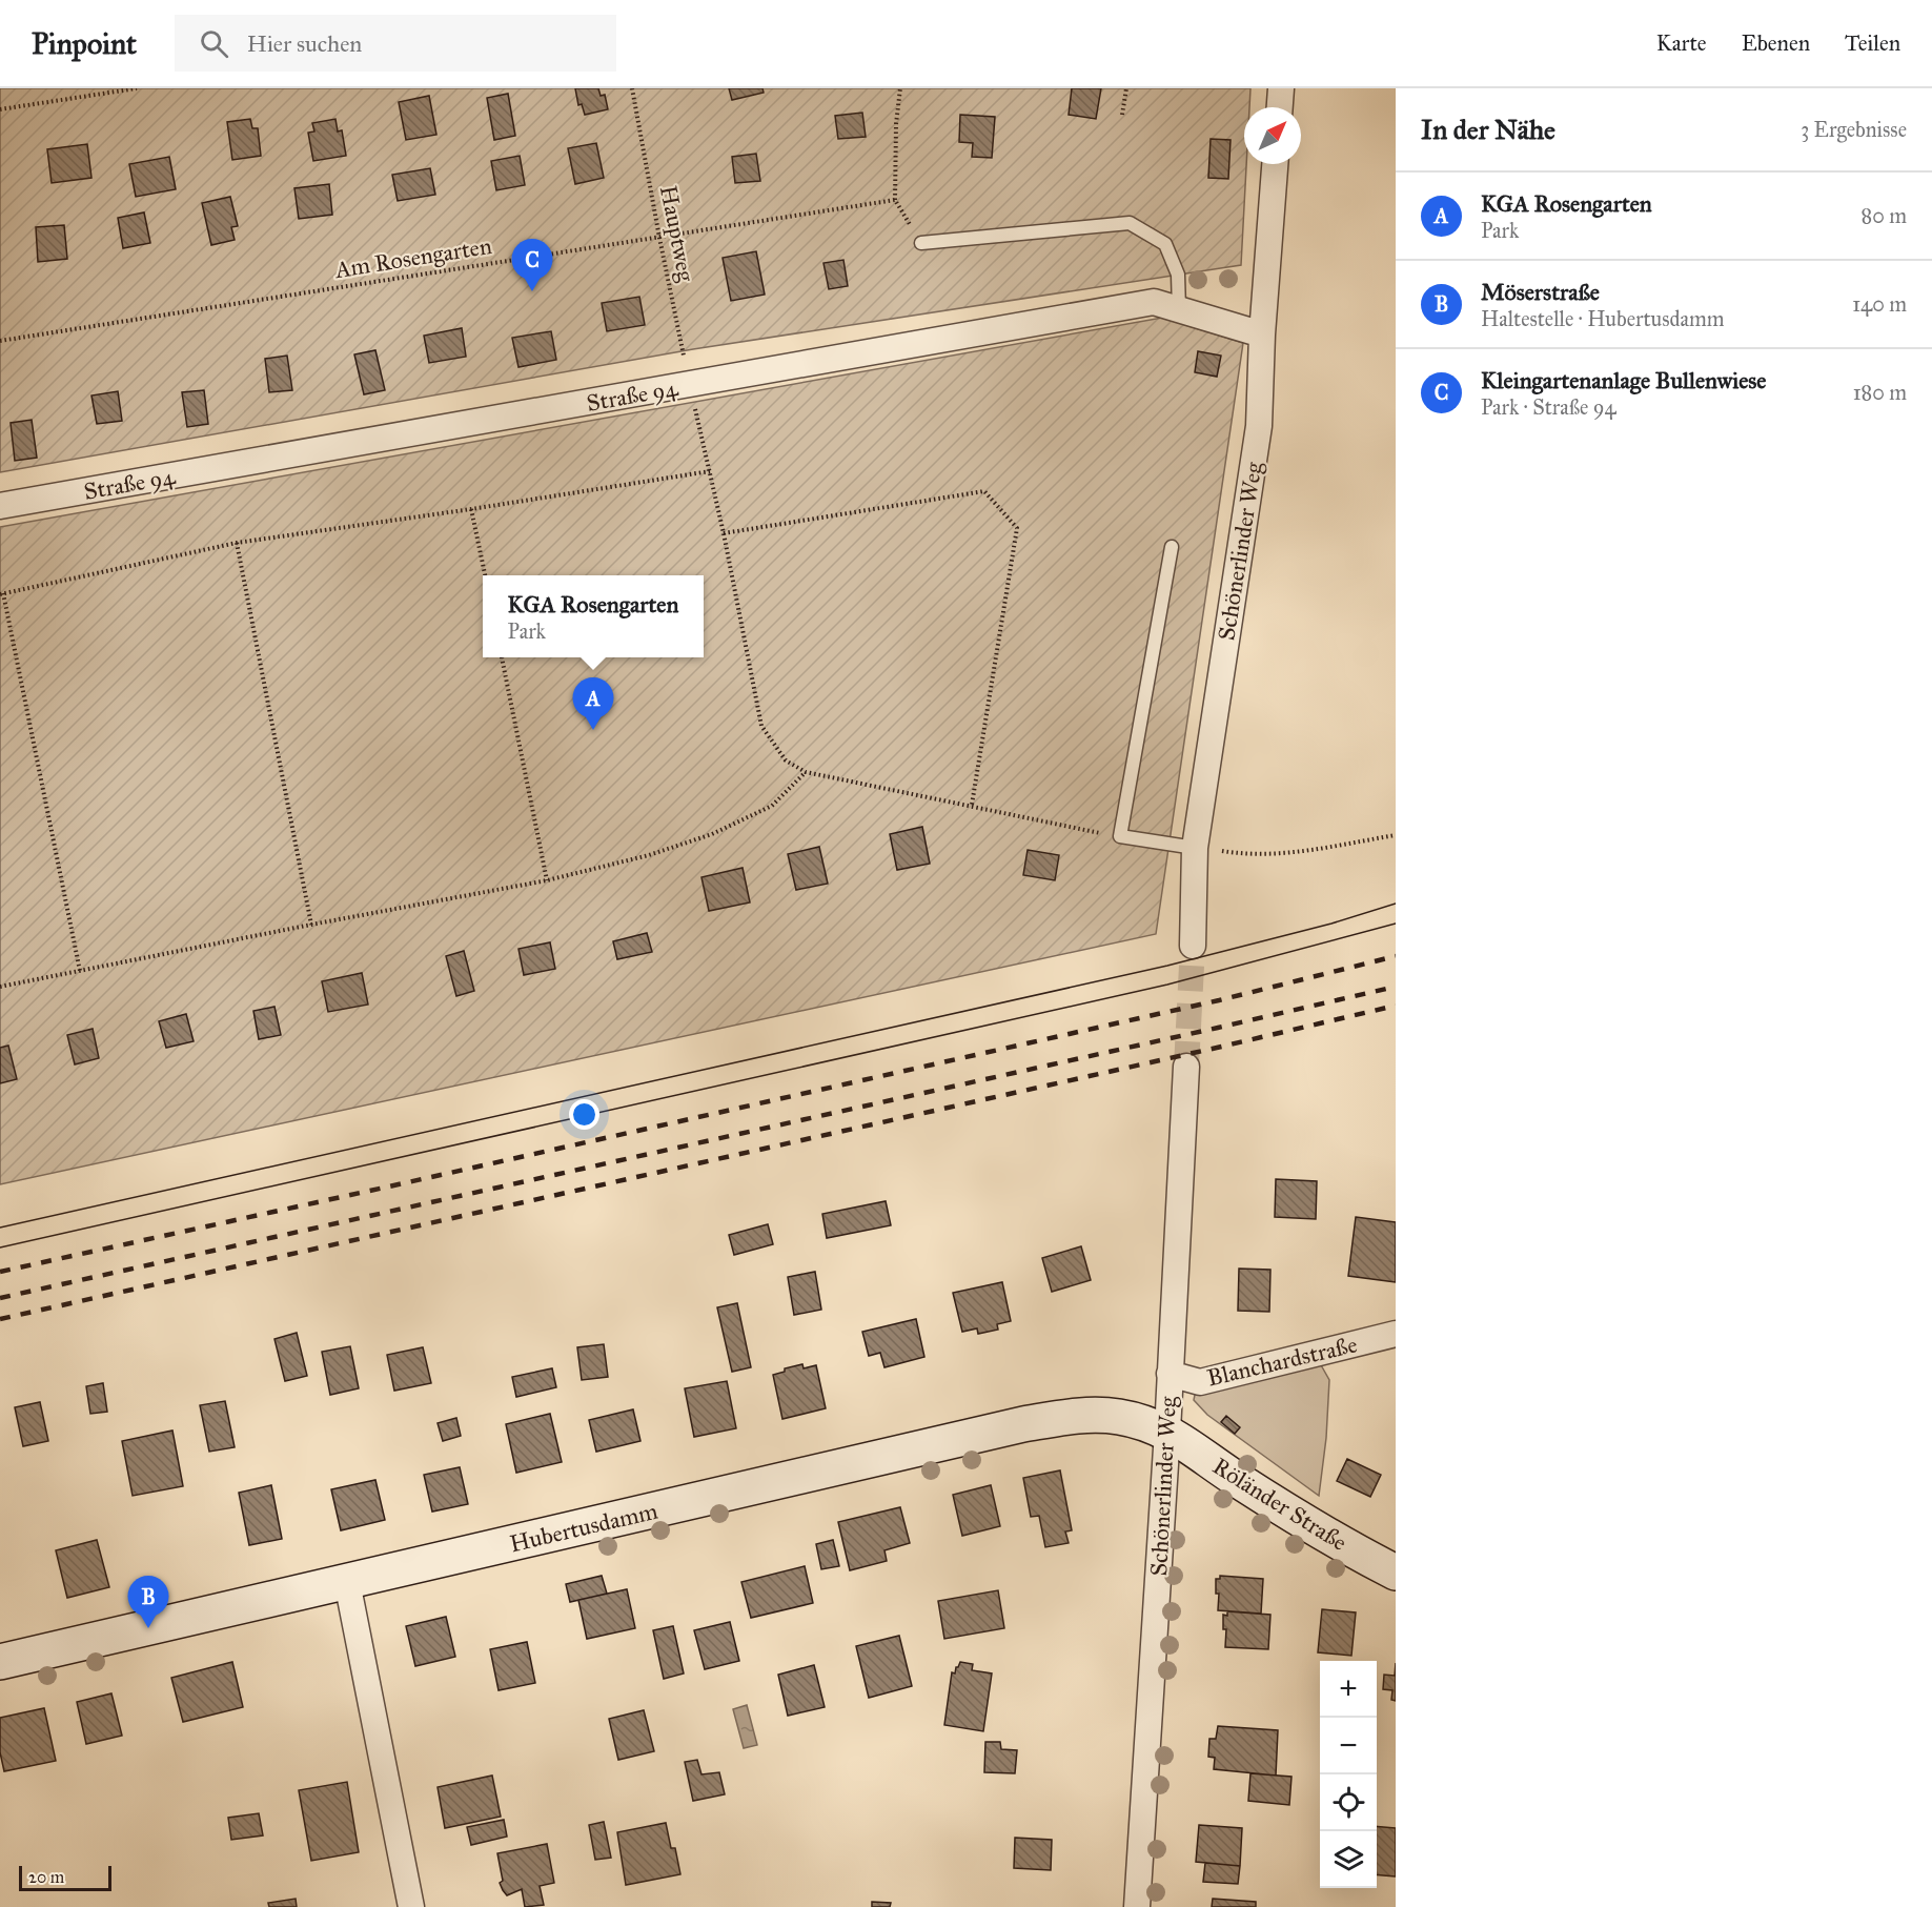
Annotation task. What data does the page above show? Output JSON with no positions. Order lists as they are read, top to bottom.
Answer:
{
  "streets": {
    "street": [
      "Straße 94",
      "Schönerlinder Weg",
      "Blanchardstraße",
      "Röländer Straße",
      "Hubertusdamm"
    ],
    "path": ["Hauptweg", "Am Rosengarten"]
  },
  "crossings": [
    ["Hauptweg", "Am Rosengarten"],
    ["Hauptweg", "Straße 94"],
    ["Straße 94", "Schönerlinder Weg"],
    ["Schönerlinder Weg", "Blanchardstraße"],
    ["Schönerlinder Weg", "Röländer Straße"],
    ["Schönerlinder Weg", "Hubertusdamm"],
    ["Röländer Straße", "Hubertusdamm"]
  ],
  "scale_bar": "20 m",
  "north": "top right",
  "page": {
    "header": "Pinpoint",
    "search": "Hier suchen",
    "nav": ["Karte", "Ebenen", "Teilen"],
    "heading": ["In der Nähe", "3 Ergebnisse"],
    "list": [
      {
        "mark": "A",
        "name": "KGA Rosengarten",
        "note": "Park",
        "value": "80 m"
      },
      {
        "mark": "B",
        "name": "Möserstraße",
        "note": "Haltestelle · Hubertusdamm",
        "value": "140 m"
      },
      {
        "mark": "C",
        "name": "Kleingartenanlage Bullenwiese",
        "note": "Park · Straße 94",
        "value": "180 m"
      }
    ],
    "pins": ["C", "A", "B"],
    "popup": ["KGA Rosengarten", "Park"],
    "map_buttons": ["+", "−"],
    "scale": "20 m"
  }
}
